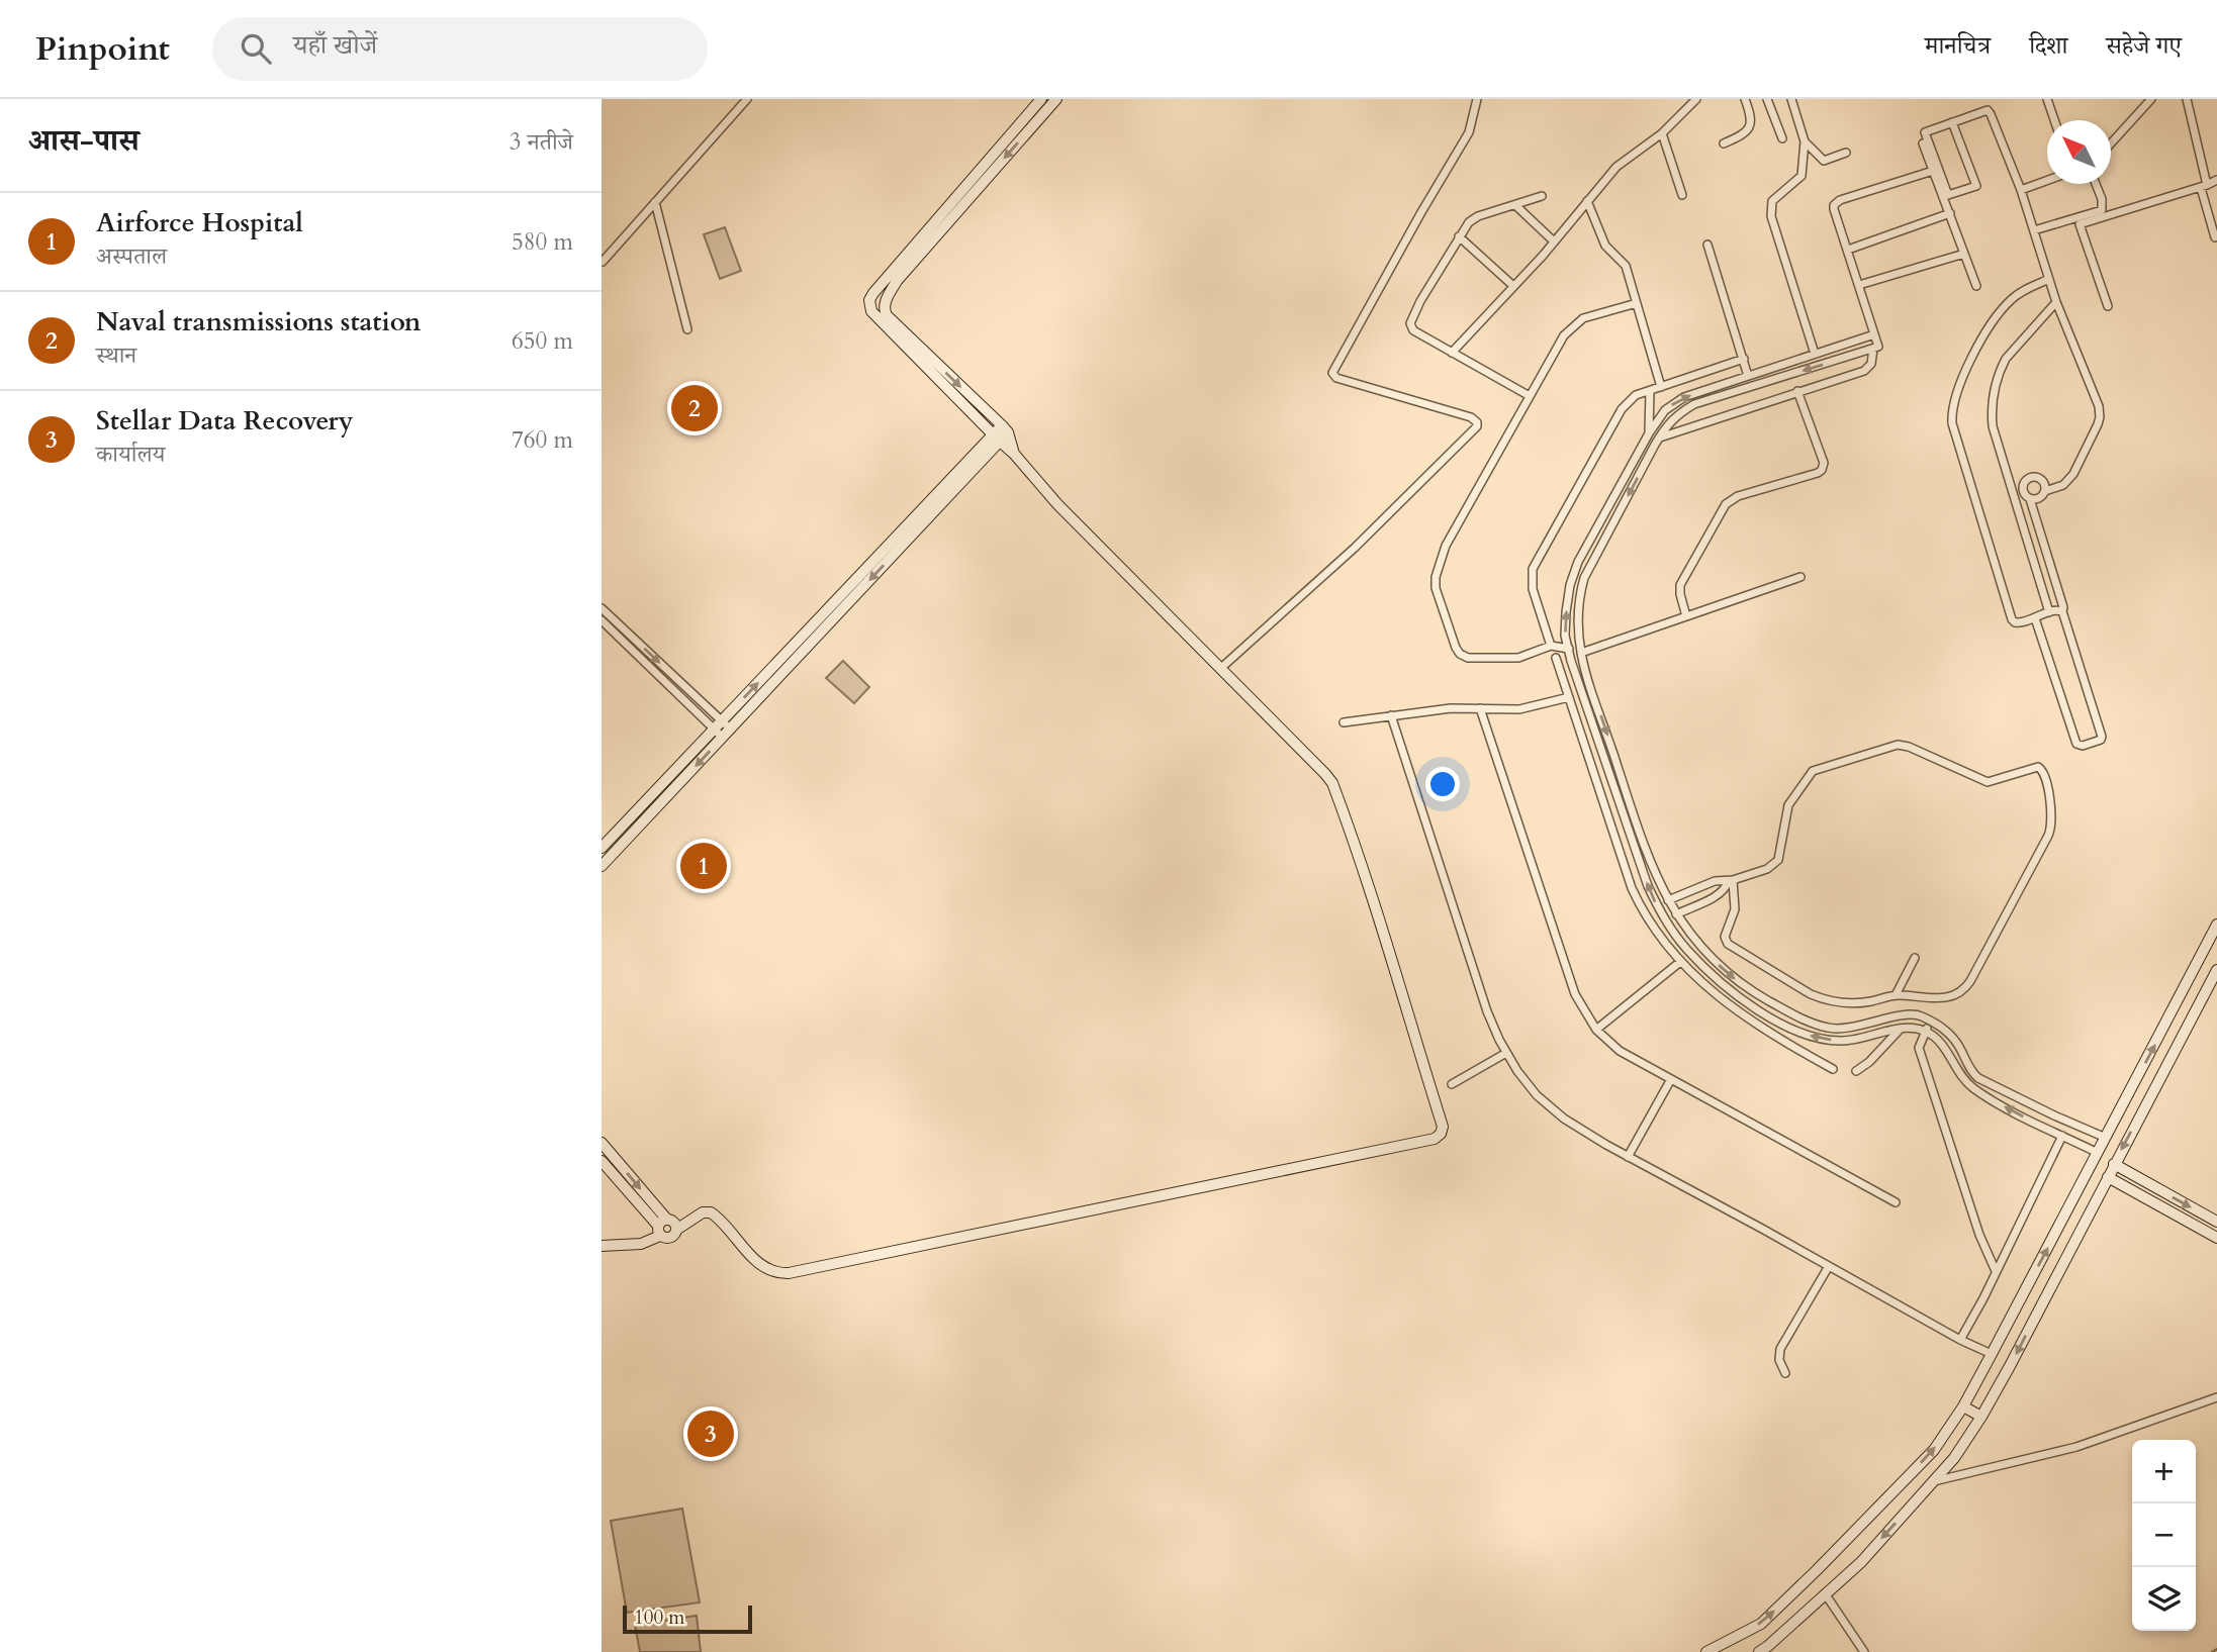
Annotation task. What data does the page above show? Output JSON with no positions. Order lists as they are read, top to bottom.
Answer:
{
  "scale_bar": "100 m",
  "north": "top left",
  "page": {
    "header": "Pinpoint",
    "search": "यहाँ खोजें",
    "nav": ["मानचित्र", "दिशा", "सहेजे गए"],
    "heading": ["आस-पास", "3 नतीजे"],
    "list": [
      {
        "mark": "1",
        "name": "Airforce Hospital",
        "note": "अस्पताल",
        "value": "580 m"
      },
      {
        "mark": "2",
        "name": "Naval transmissions station",
        "note": "स्थान",
        "value": "650 m"
      },
      {
        "mark": "3",
        "name": "Stellar Data Recovery",
        "note": "कार्यालय",
        "value": "760 m"
      }
    ],
    "pins": ["2", "1", "3"],
    "map_buttons": ["+", "−"],
    "scale": "100 m"
  }
}
